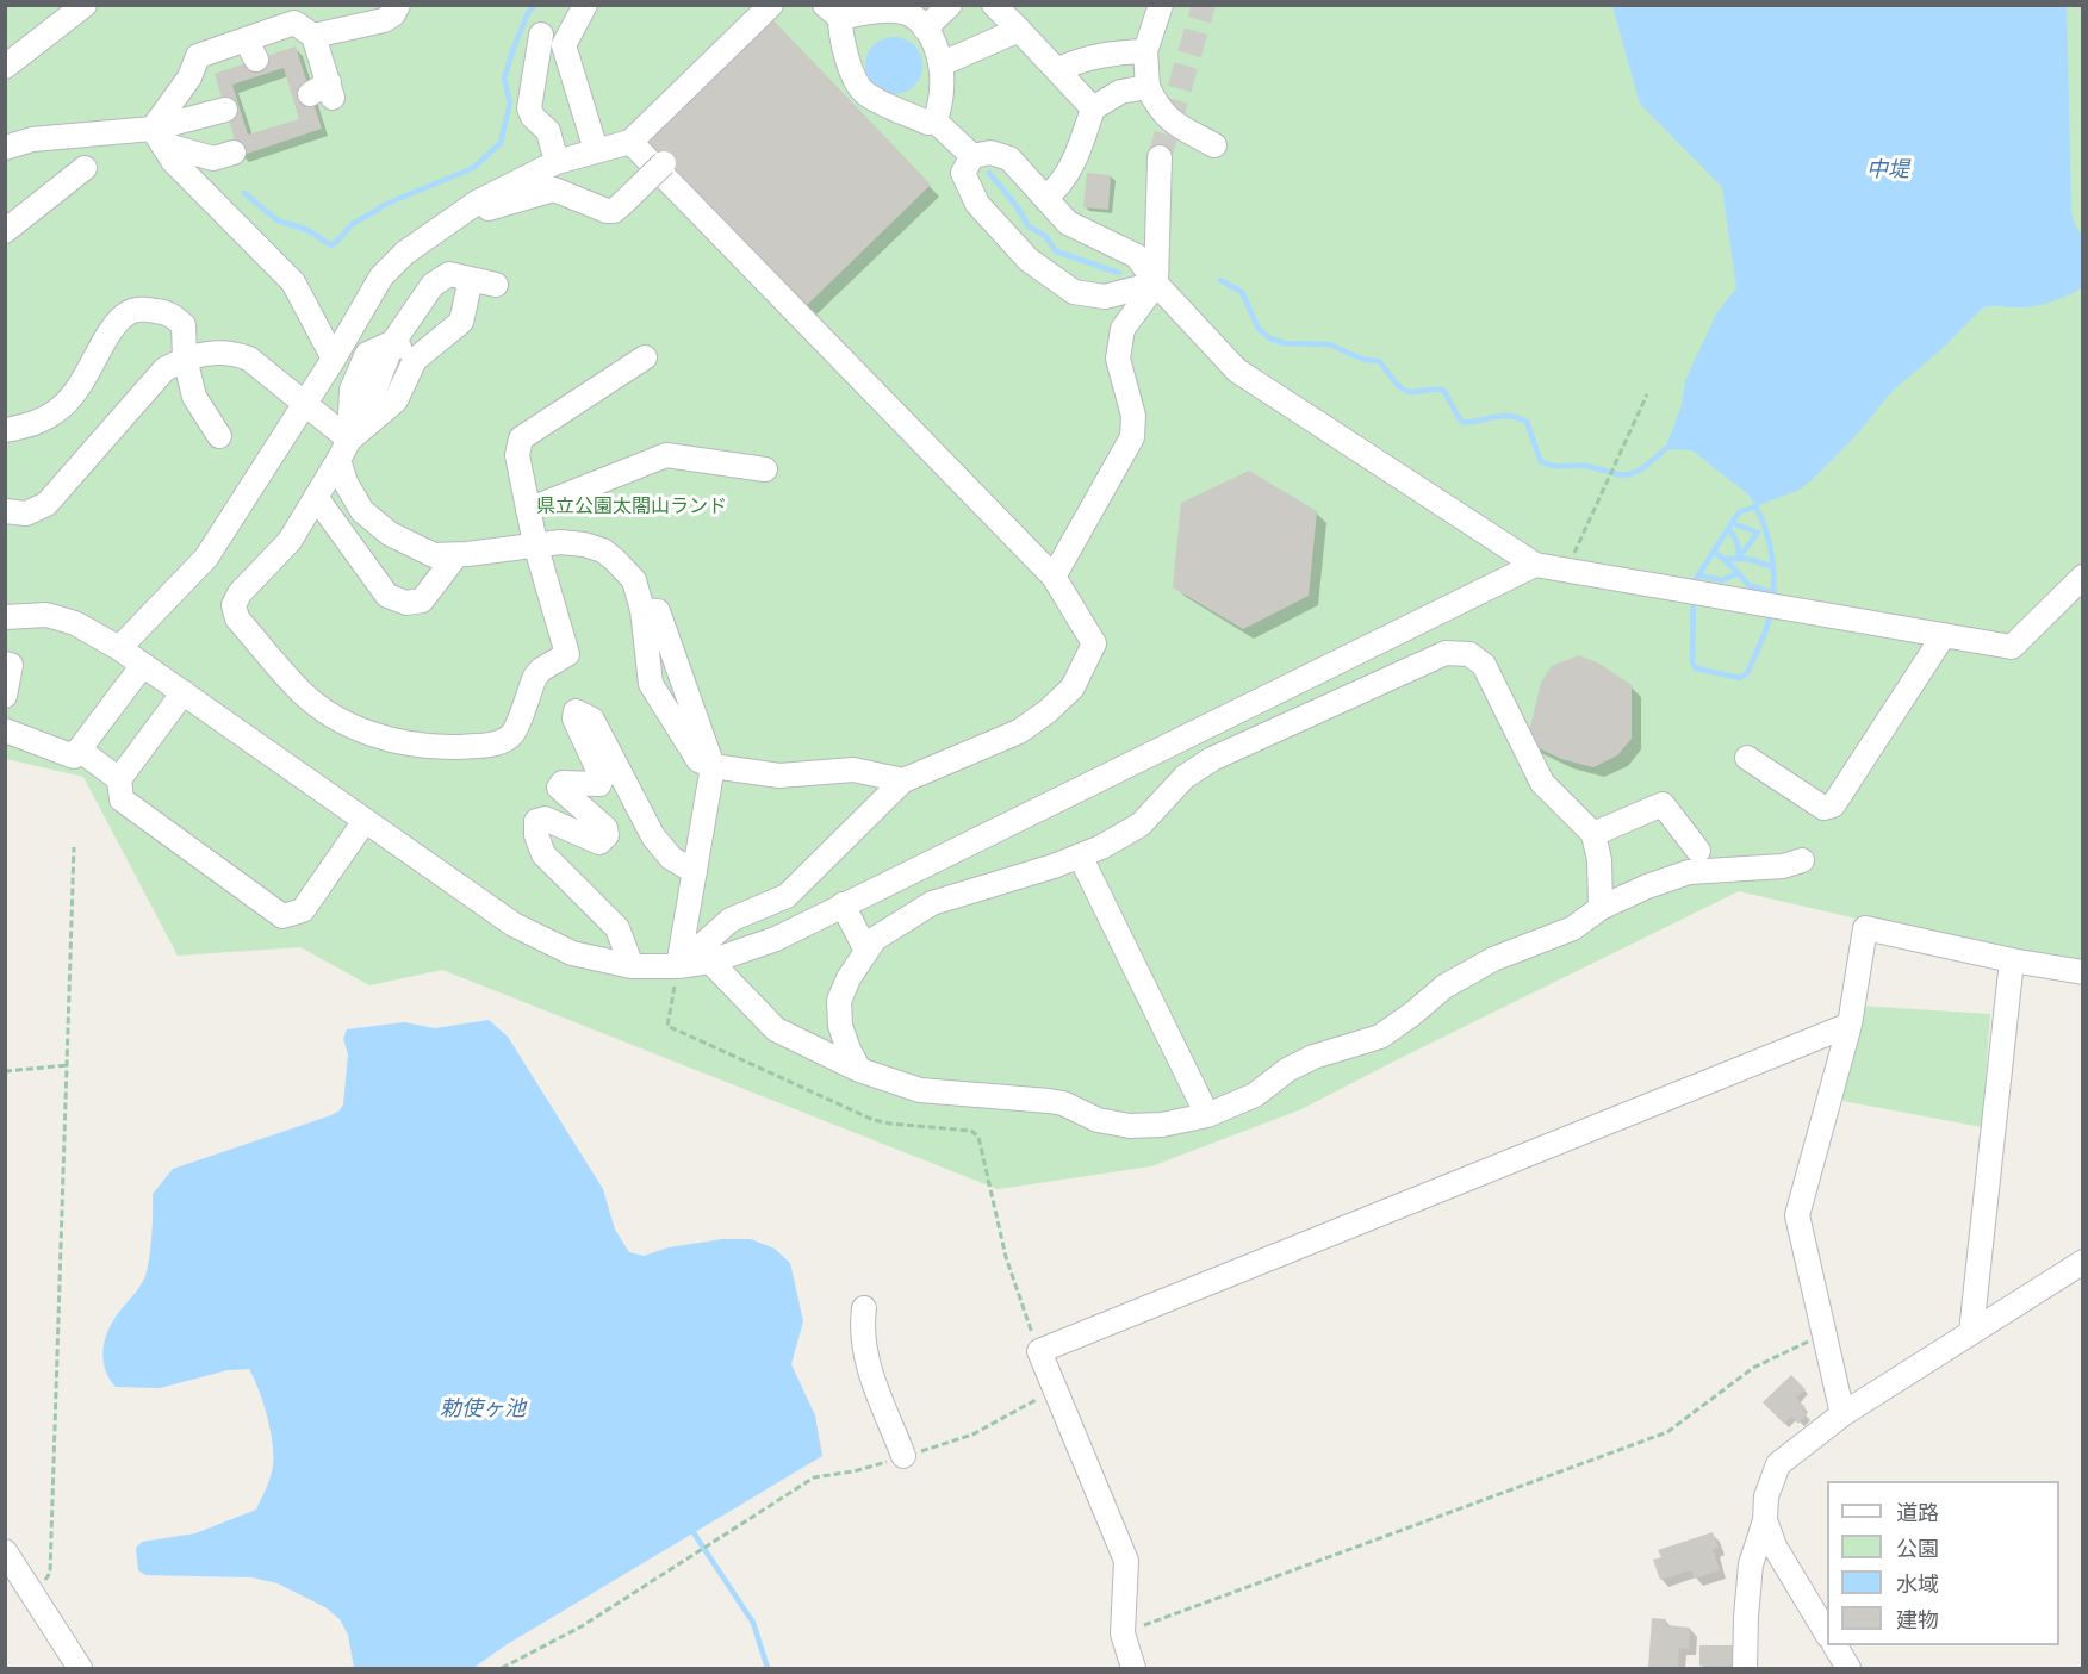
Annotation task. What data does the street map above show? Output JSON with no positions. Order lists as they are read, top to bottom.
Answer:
{
  "water": ["中堤", "勅使ヶ池"],
  "parks": ["県立公園太閤山ランド"],
  "legend": [
    "道路",
    "公園",
    "水域",
    "建物"
  ]
}
